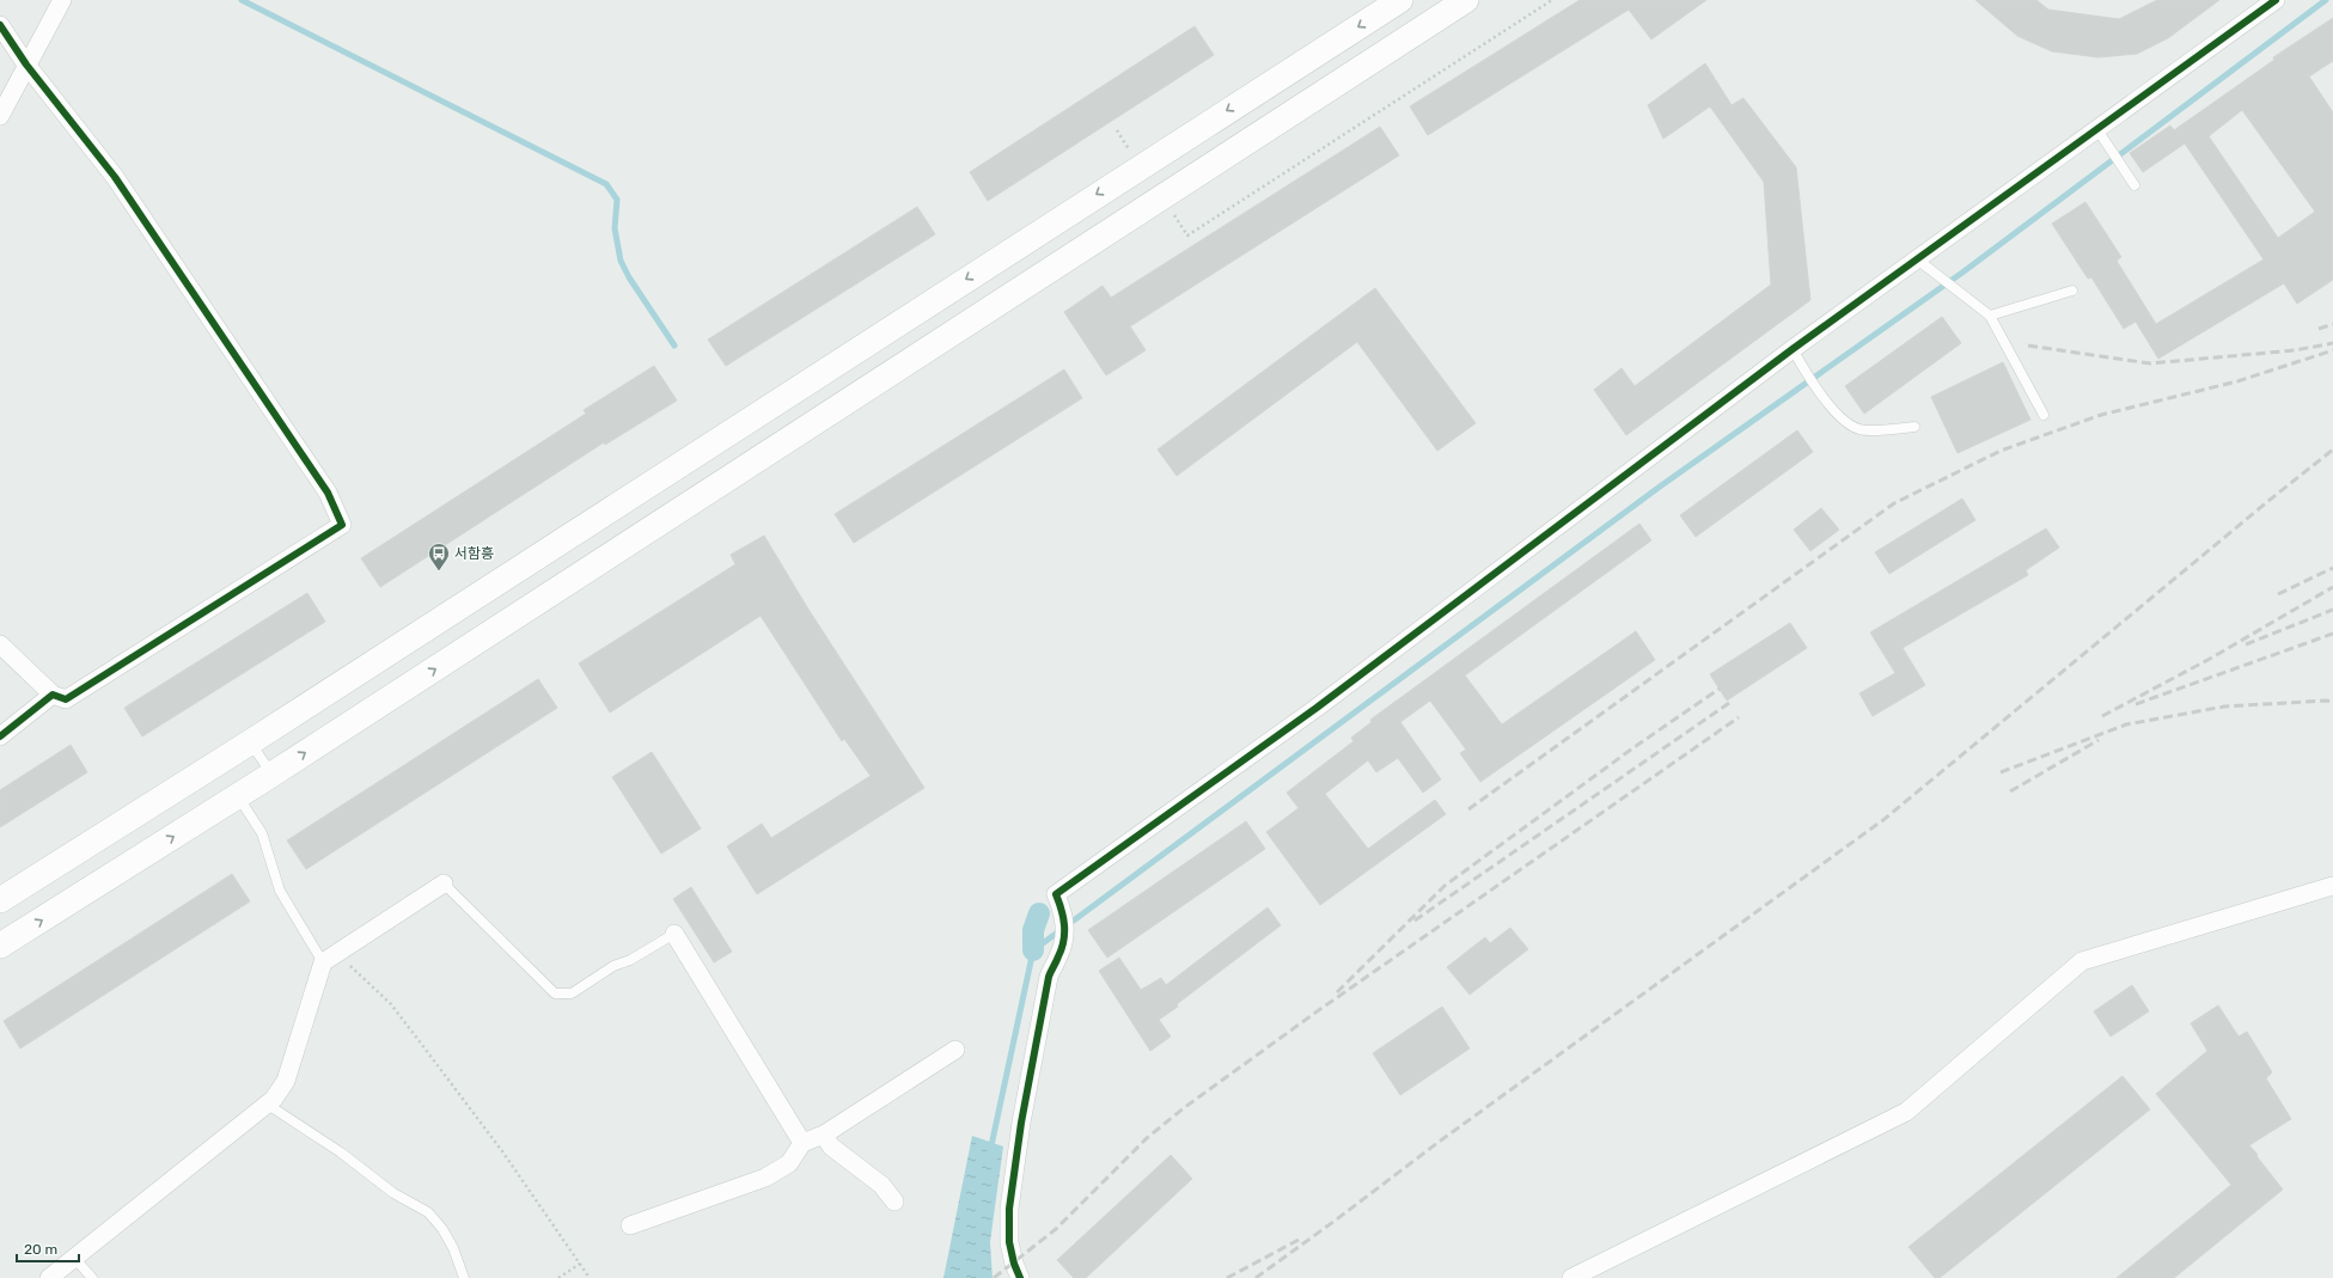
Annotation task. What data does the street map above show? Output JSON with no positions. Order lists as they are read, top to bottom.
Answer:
{
  "places": {
    "bus stop": ["서함흥"]
  },
  "scale_bar": "20 m"
}
